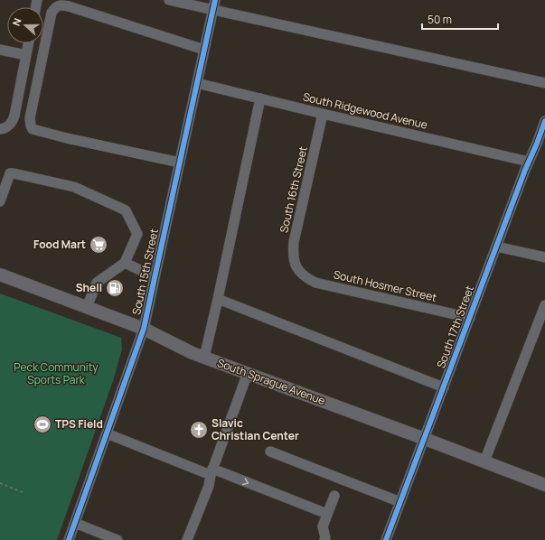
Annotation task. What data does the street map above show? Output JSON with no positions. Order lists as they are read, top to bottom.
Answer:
{
  "streets": {
    "main road": ["South Sprague Avenue"],
    "street": [
      "South Ridgewood Avenue",
      "South 16th Street",
      "South 15th Street",
      "South Hosmer Street",
      "South 17th Street"
    ]
  },
  "crossings": [
    ["South Ridgewood Avenue", "South 16th Street"],
    ["South Ridgewood Avenue", "South 15th Street"],
    ["South Ridgewood Avenue", "South 17th Street"],
    ["South 16th Street", "South Hosmer Street"],
    ["South 15th Street", "South Sprague Avenue"],
    ["South Hosmer Street", "South 17th Street"],
    ["South 17th Street", "South Sprague Avenue"]
  ],
  "parks": ["Peck Community Sports Park"],
  "places": {
    "supermarket": ["Food Mart"],
    "fuel station": ["Shell"],
    "sports": ["TPS Field"],
    "church": ["Slavic Christian Center"]
  },
  "scale_bar": "50 m",
  "north": "left"
}
